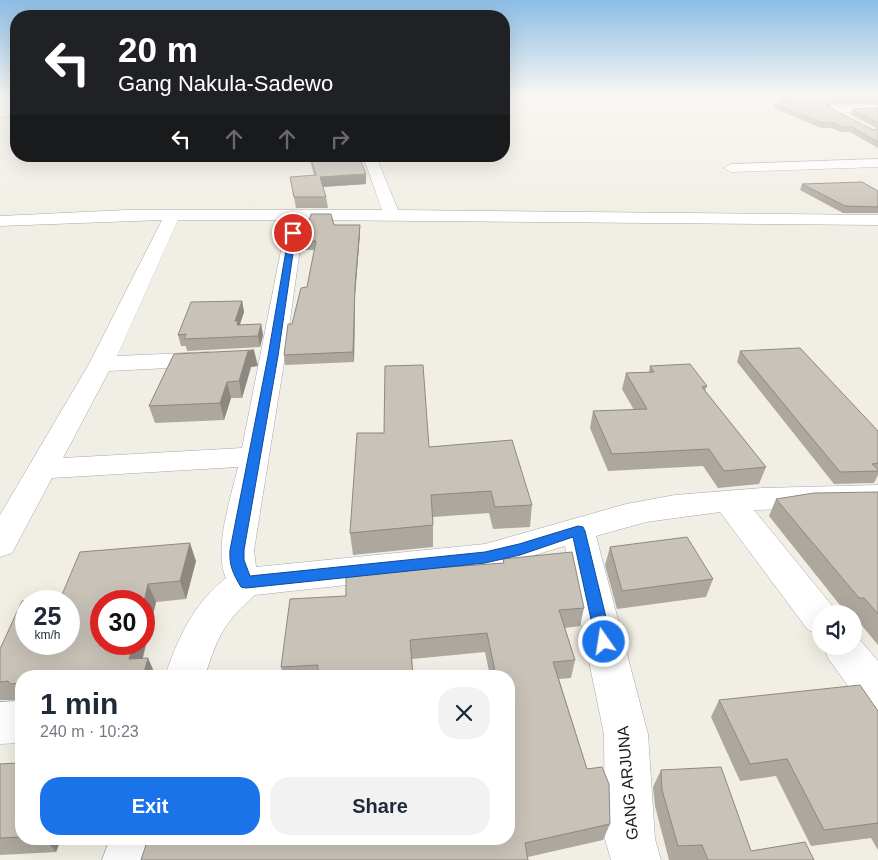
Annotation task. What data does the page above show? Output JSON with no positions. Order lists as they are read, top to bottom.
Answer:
{
  "streets": {
    "street": ["GANG ARJUNA"]
  },
  "page": {
    "turn": ["20 m", "Gang Nakula-Sadewo"],
    "speed": "25 km/h",
    "limit": "30",
    "heading": ["1 min", "240 m · 10:23"],
    "buttons": ["Exit", "Share"]
  }
}
